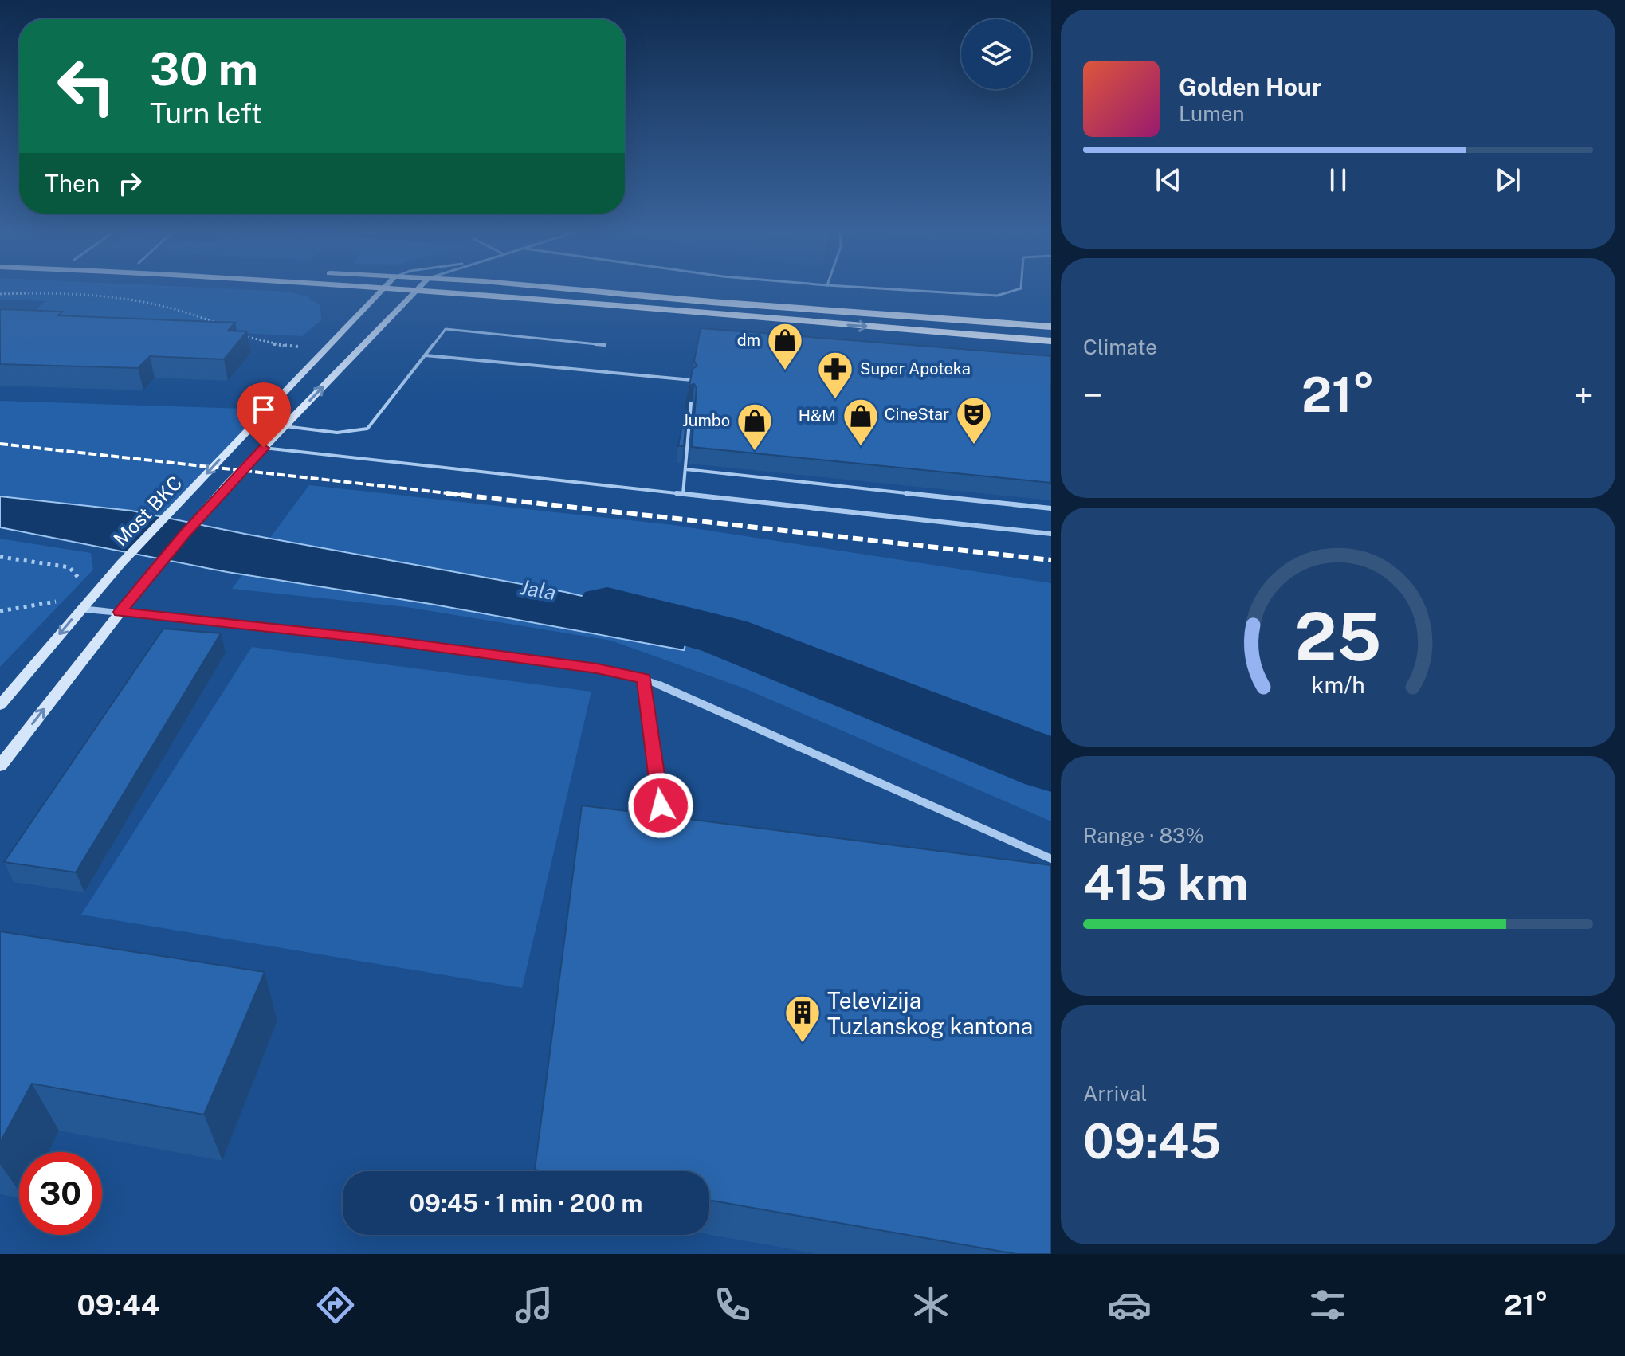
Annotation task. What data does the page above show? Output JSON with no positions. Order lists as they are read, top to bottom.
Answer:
{
  "streets": {
    "main road": ["Most BKC"]
  },
  "water": ["Jala"],
  "places": {
    "shop": ["dm", "H&M", "Jumbo"],
    "pharmacy": ["Super Apoteka"],
    "theatre": ["CineStar"],
    "building": ["Televizija Tuzlanskog kantona"]
  },
  "page": {
    "turn": ["30 m", "Turn left"],
    "song": ["Golden Hour", "Lumen"],
    "then": "Then",
    "tile": [
      "Climate",
      ["Range · 83%", "415 km"],
      ["Arrival", "09:45"]
    ],
    "heat": ["−", "21°", "+"],
    "limit": "30",
    "trip": "09:45 · 1 min · 200 m",
    "tabs": ["09:44", "21°"],
    "gauge": ["25", "km/h"]
  }
}
